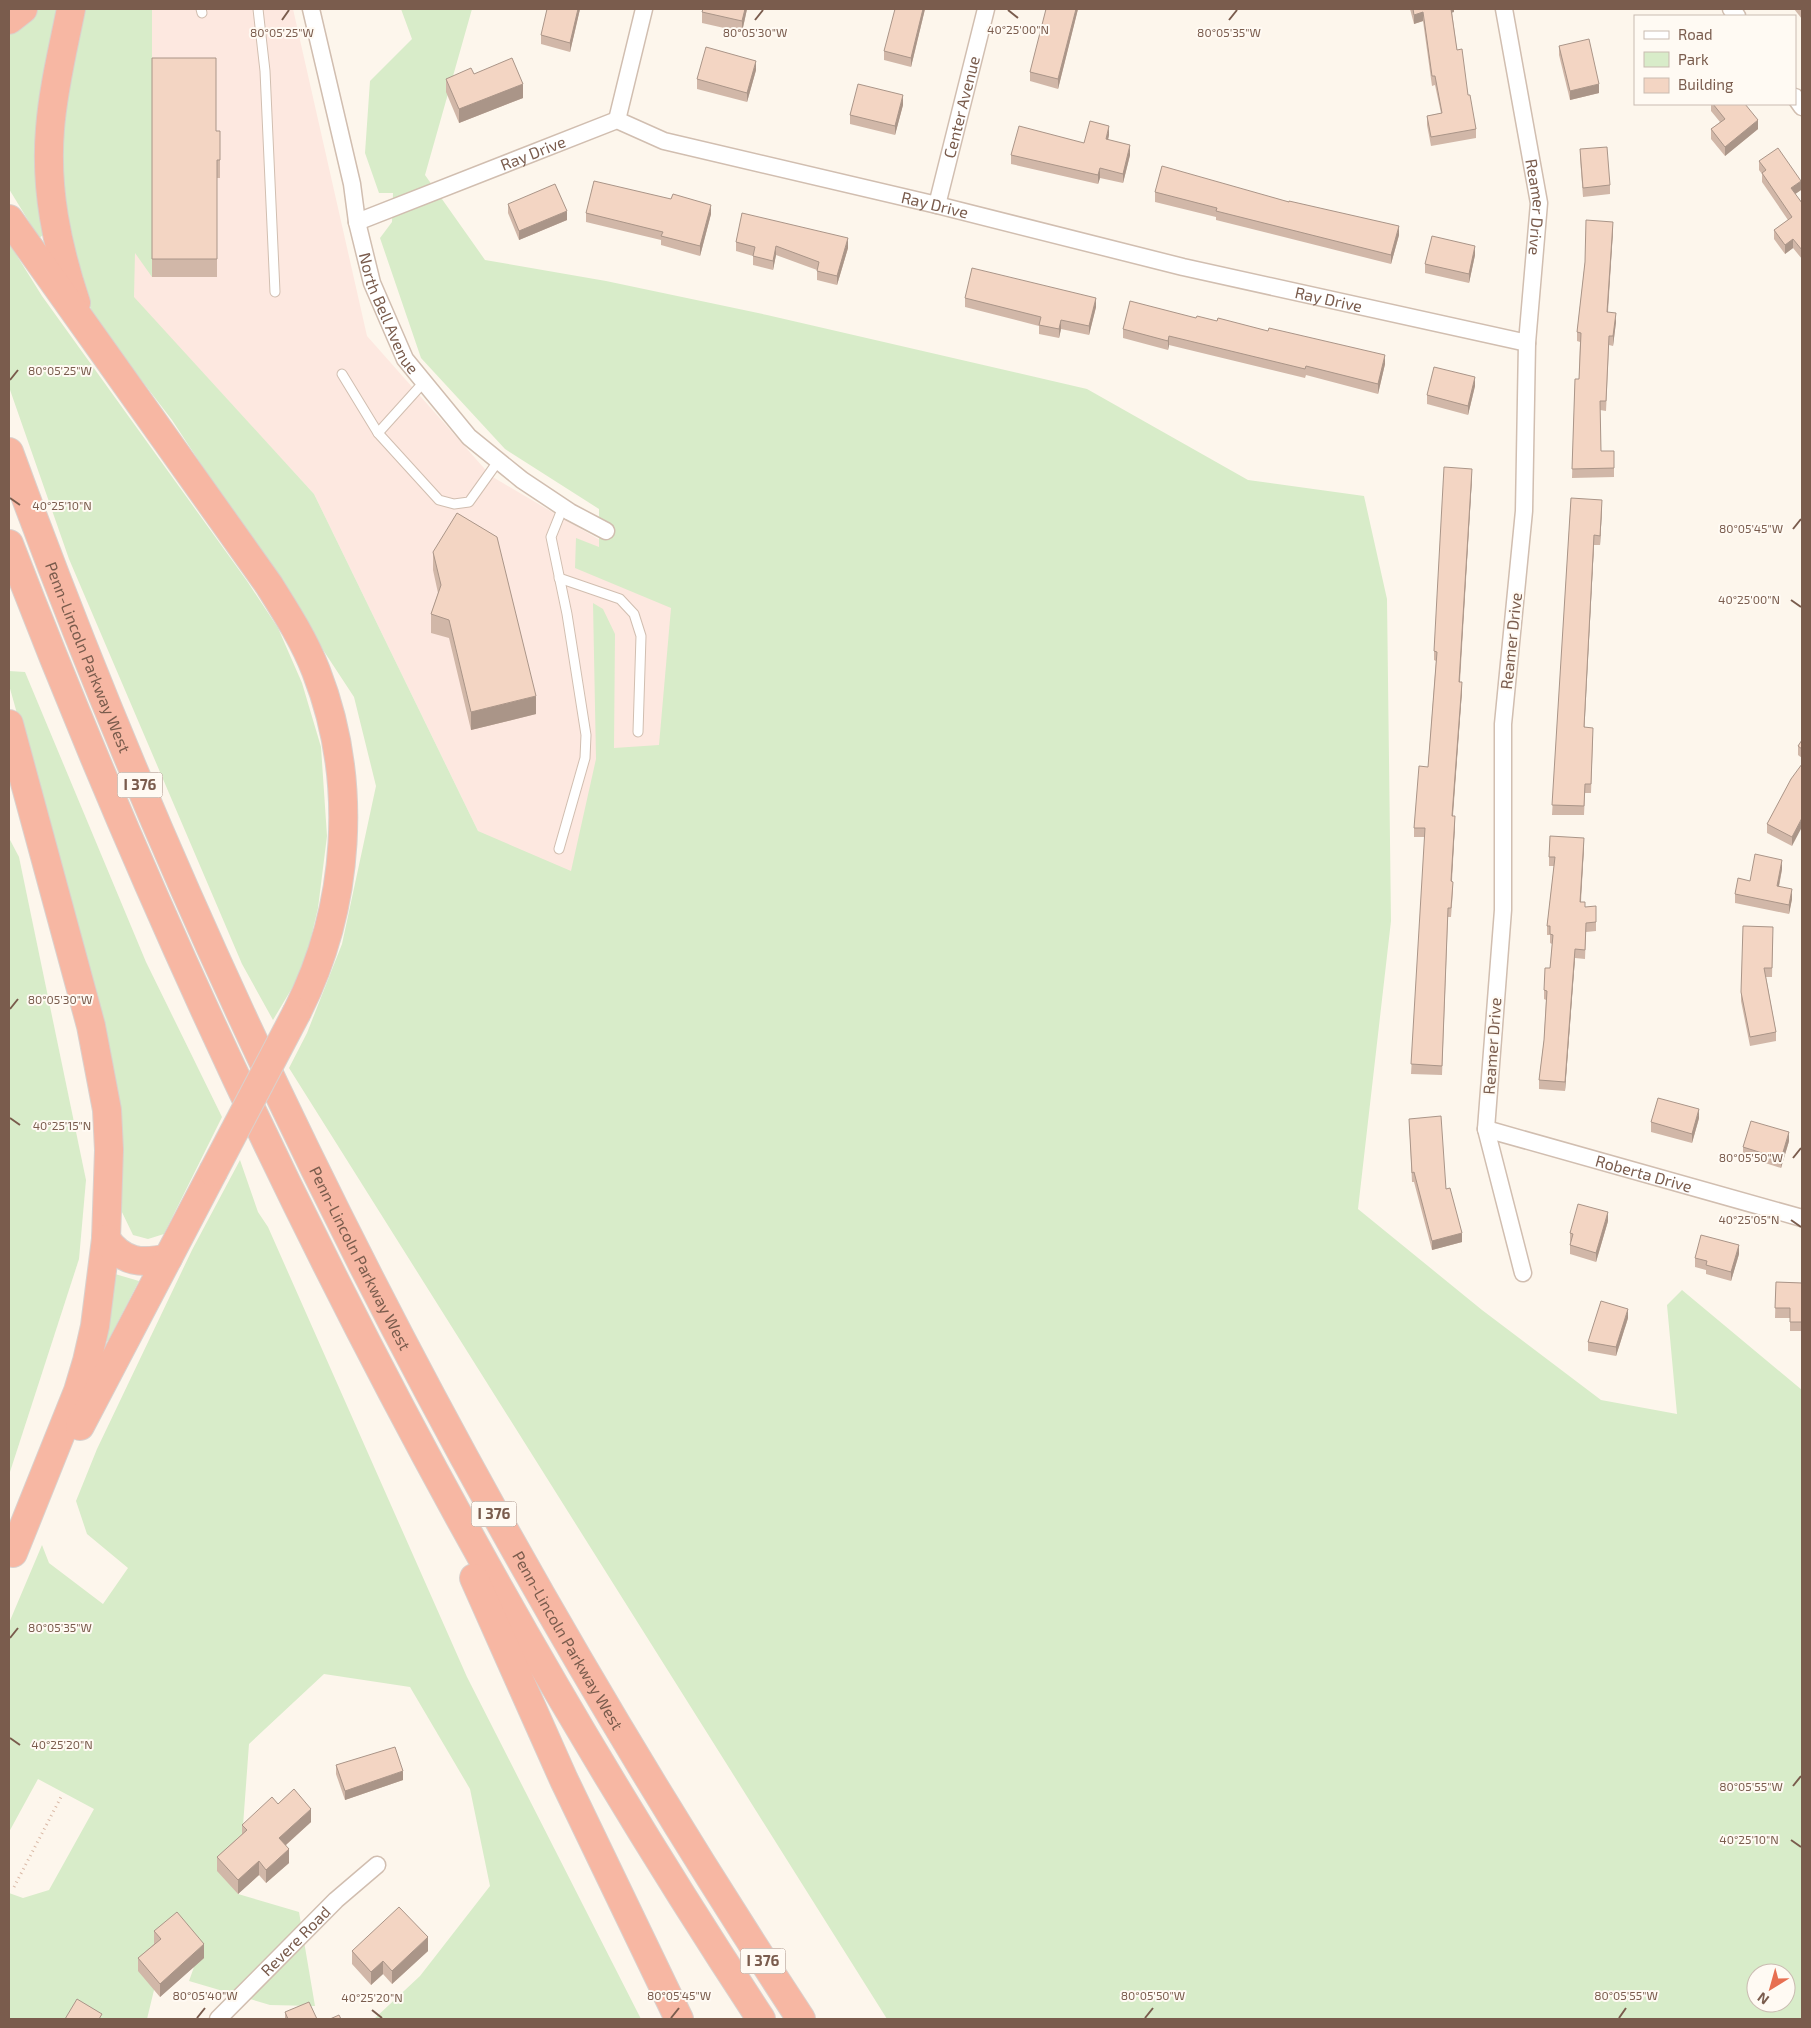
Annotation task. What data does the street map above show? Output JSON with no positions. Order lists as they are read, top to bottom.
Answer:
{
  "streets": {
    "highway": ["Penn-Lincoln Parkway West", "I 376"],
    "street": [
      "Center Avenue",
      "Ray Drive",
      "Reamer Drive",
      "North Bell Avenue",
      "Roberta Drive",
      "Revere Road"
    ]
  },
  "crossings": [
    ["Center Avenue", "Ray Drive"],
    ["Ray Drive", "Reamer Drive"],
    ["Ray Drive", "North Bell Avenue"],
    ["Reamer Drive", "Roberta Drive"]
  ],
  "legend": ["Road", "Park", "Building"],
  "north": "bottom left",
  "coordinates": [
    "40°25'00\"N",
    "80°05'25\"W",
    "80°05'30\"W",
    "80°05'35\"W",
    "40°25'10\"N",
    "80°05'45\"W",
    "40°25'15\"N",
    "80°05'50\"W",
    "40°25'05\"N",
    "40°25'20\"N",
    "80°05'55\"W",
    "80°05'40\"W"
  ]
}
